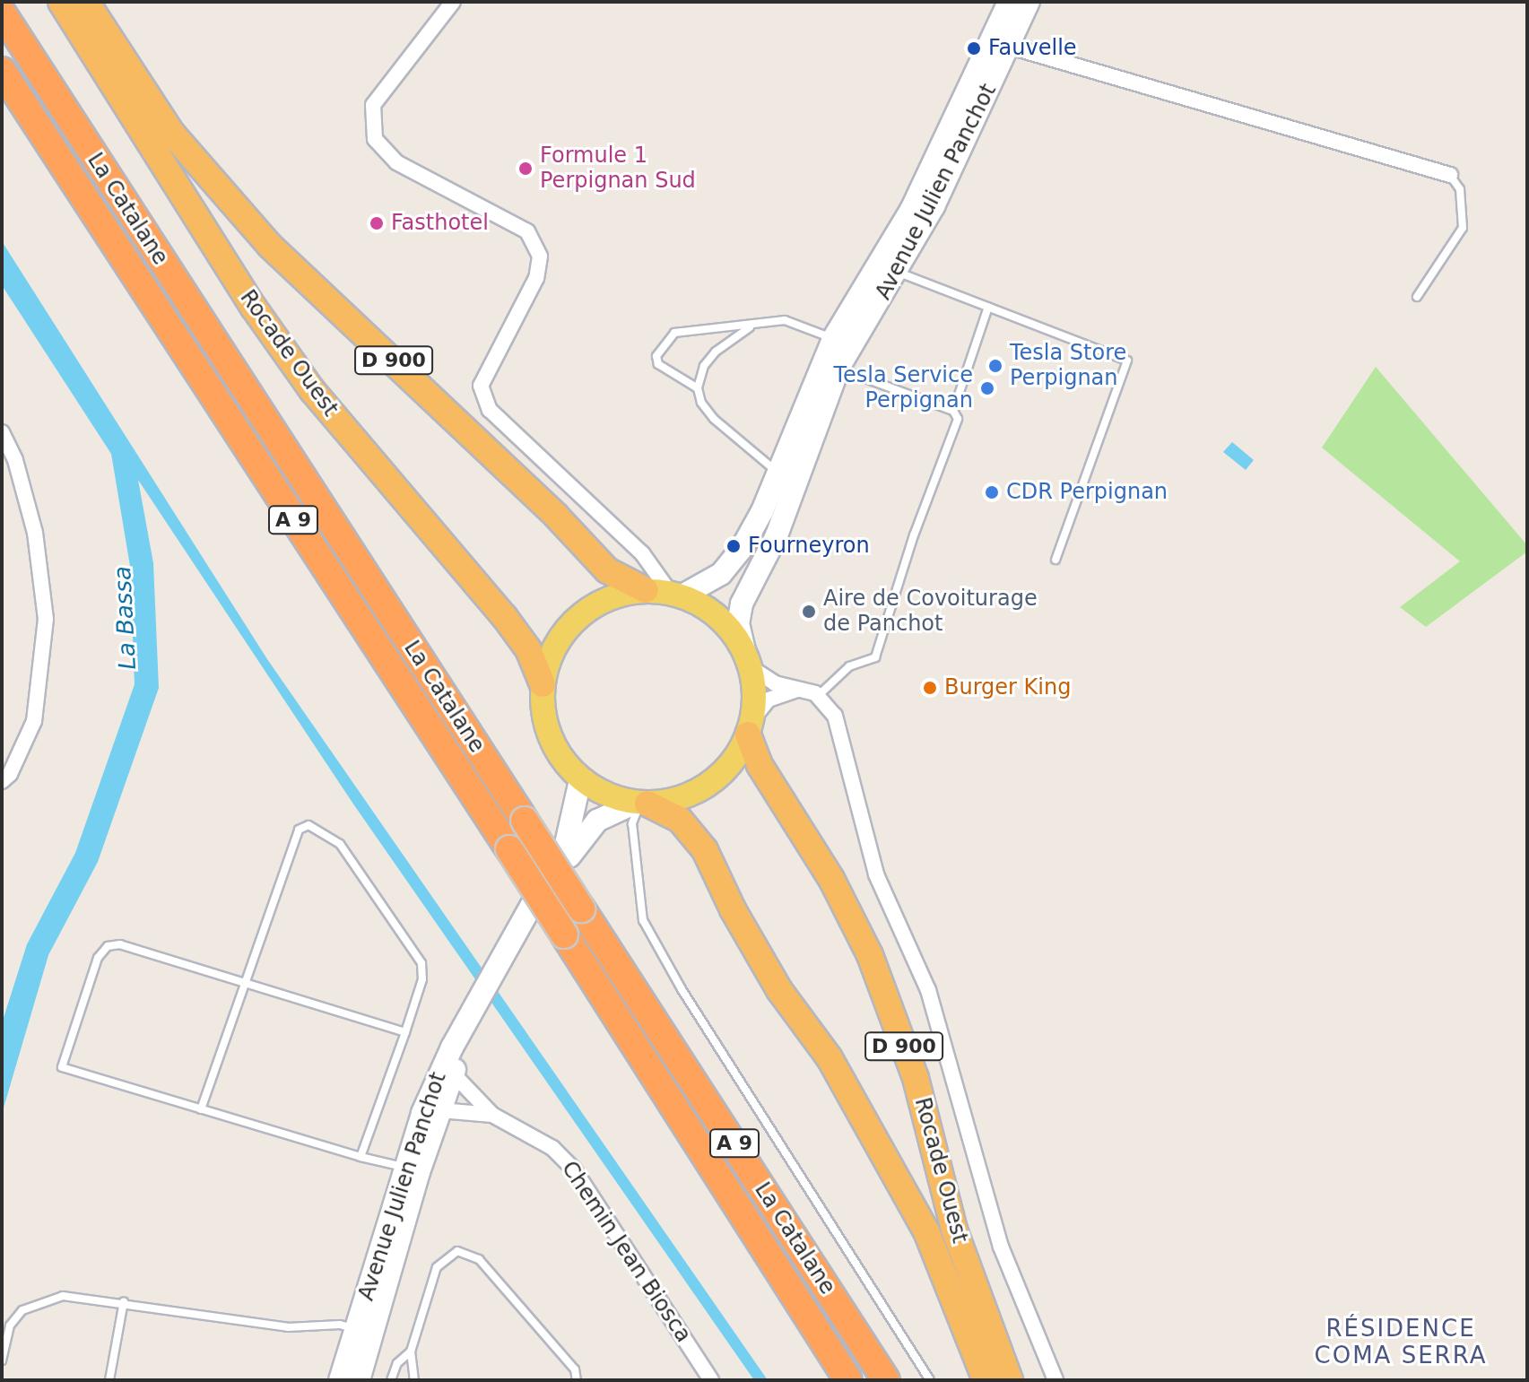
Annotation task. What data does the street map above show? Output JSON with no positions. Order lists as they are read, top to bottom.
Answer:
{
  "streets": {
    "highway": [
      "La Catalane",
      "Rocade Ouest",
      "D 900",
      "A 9"
    ],
    "main road": ["Avenue Julien Panchot"],
    "street": ["Chemin Jean Biosca"]
  },
  "crossings": [
    ["Avenue Julien Panchot", "Rocade Ouest"],
    ["Avenue Julien Panchot", "Chemin Jean Biosca"]
  ],
  "districts": ["RÉSIDENCE COMA SERRA"],
  "water": ["La Bassa"],
  "places": [
    "Fauvelle",
    "Formule 1 Perpignan Sud",
    "Fasthotel",
    "Tesla Store Perpignan",
    "Tesla Service Perpignan",
    "CDR Perpignan",
    "Fourneyron",
    "Aire de Covoiturage de Panchot",
    "Burger King"
  ]
}
